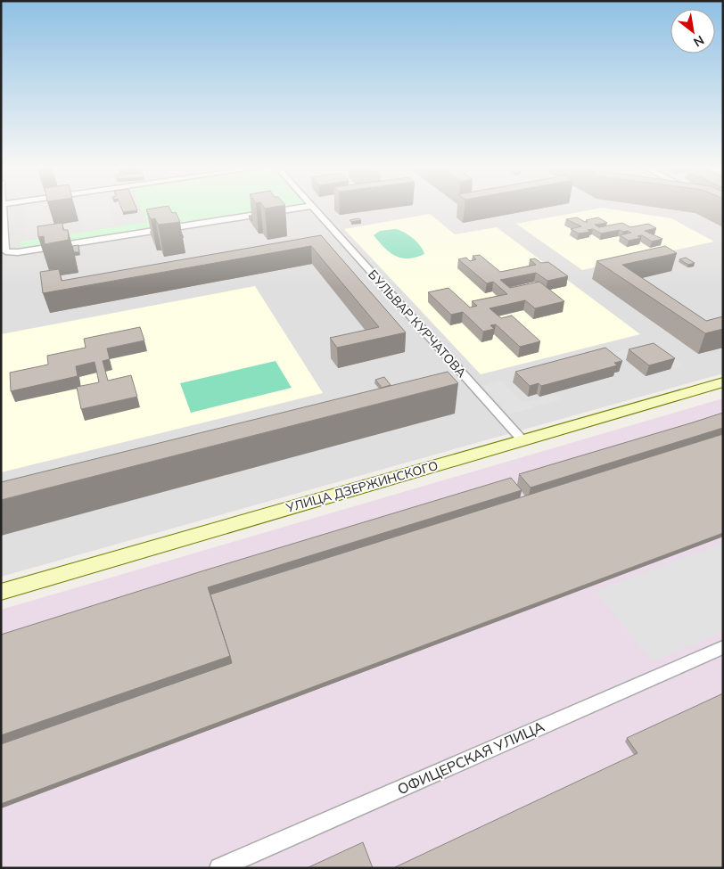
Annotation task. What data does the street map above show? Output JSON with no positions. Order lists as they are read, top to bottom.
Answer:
{
  "streets": {
    "main road": ["УЛИЦА ДЗЕРЖИНСКОГО"],
    "street": ["БУЛЬВАР КУРЧАТОВА", "ОФИЦЕРСКАЯ УЛИЦА"]
  },
  "crossings": [
    ["БУЛЬВАР КУРЧАТОВА", "УЛИЦА ДЗЕРЖИНСКОГО"]
  ],
  "north": "bottom right"
}
